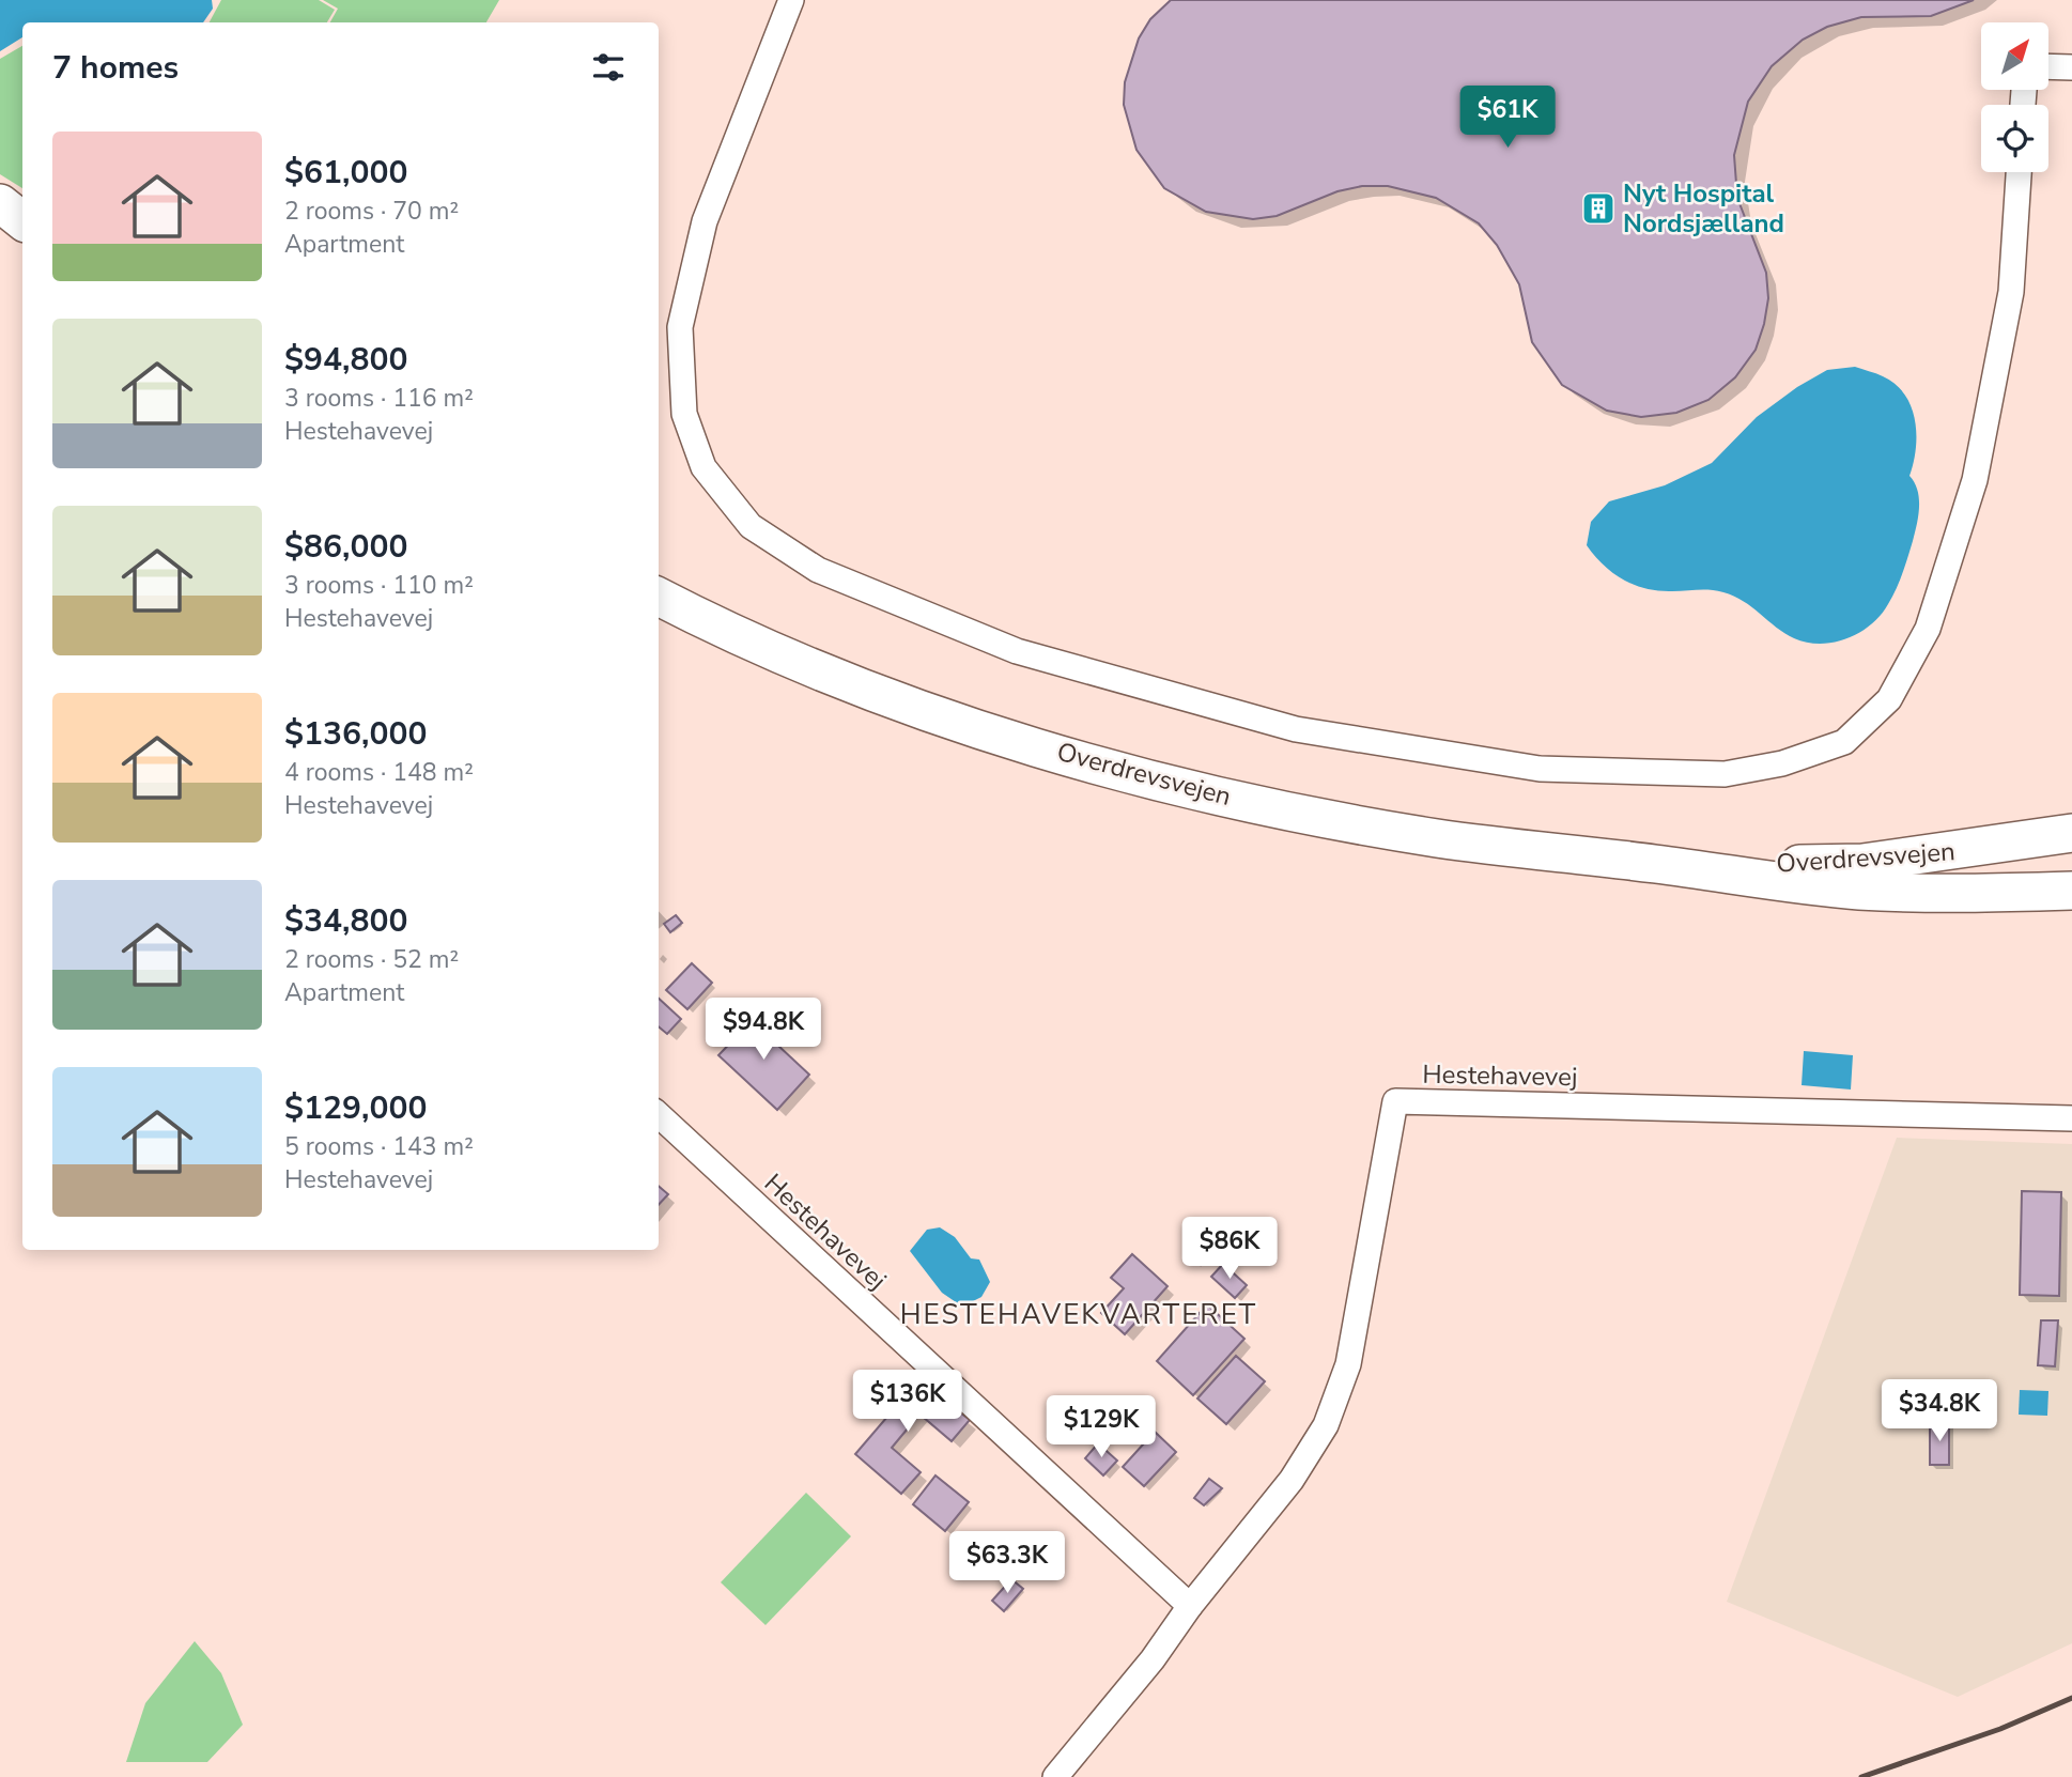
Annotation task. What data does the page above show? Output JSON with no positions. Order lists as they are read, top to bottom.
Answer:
{
  "streets": {
    "main road": ["Overdrevsvejen"],
    "street": ["Hestehavevej"]
  },
  "districts": ["HESTEHAVEKVARTERET"],
  "places": {
    "building": ["Nyt Hospital Nordsjælland"]
  },
  "north": "top right",
  "page": {
    "heading": "7 homes",
    "price": [
      "$61K",
      "$94.8K",
      "$86K",
      "$136K",
      "$34.8K",
      "$129K",
      "$63.3K"
    ],
    "list": [
      {
        "name": "$61,000",
        "note": "2 rooms · 70 m² · Apartment"
      },
      {
        "name": "$94,800",
        "note": "3 rooms · 116 m² · Hestehavevej"
      },
      {
        "name": "$86,000",
        "note": "3 rooms · 110 m² · Hestehavevej"
      },
      {
        "name": "$136,000",
        "note": "4 rooms · 148 m² · Hestehavevej"
      },
      {
        "name": "$34,800",
        "note": "2 rooms · 52 m² · Apartment"
      },
      {
        "name": "$129,000",
        "note": "5 rooms · 143 m² · Hestehavevej"
      }
    ]
  }
}
